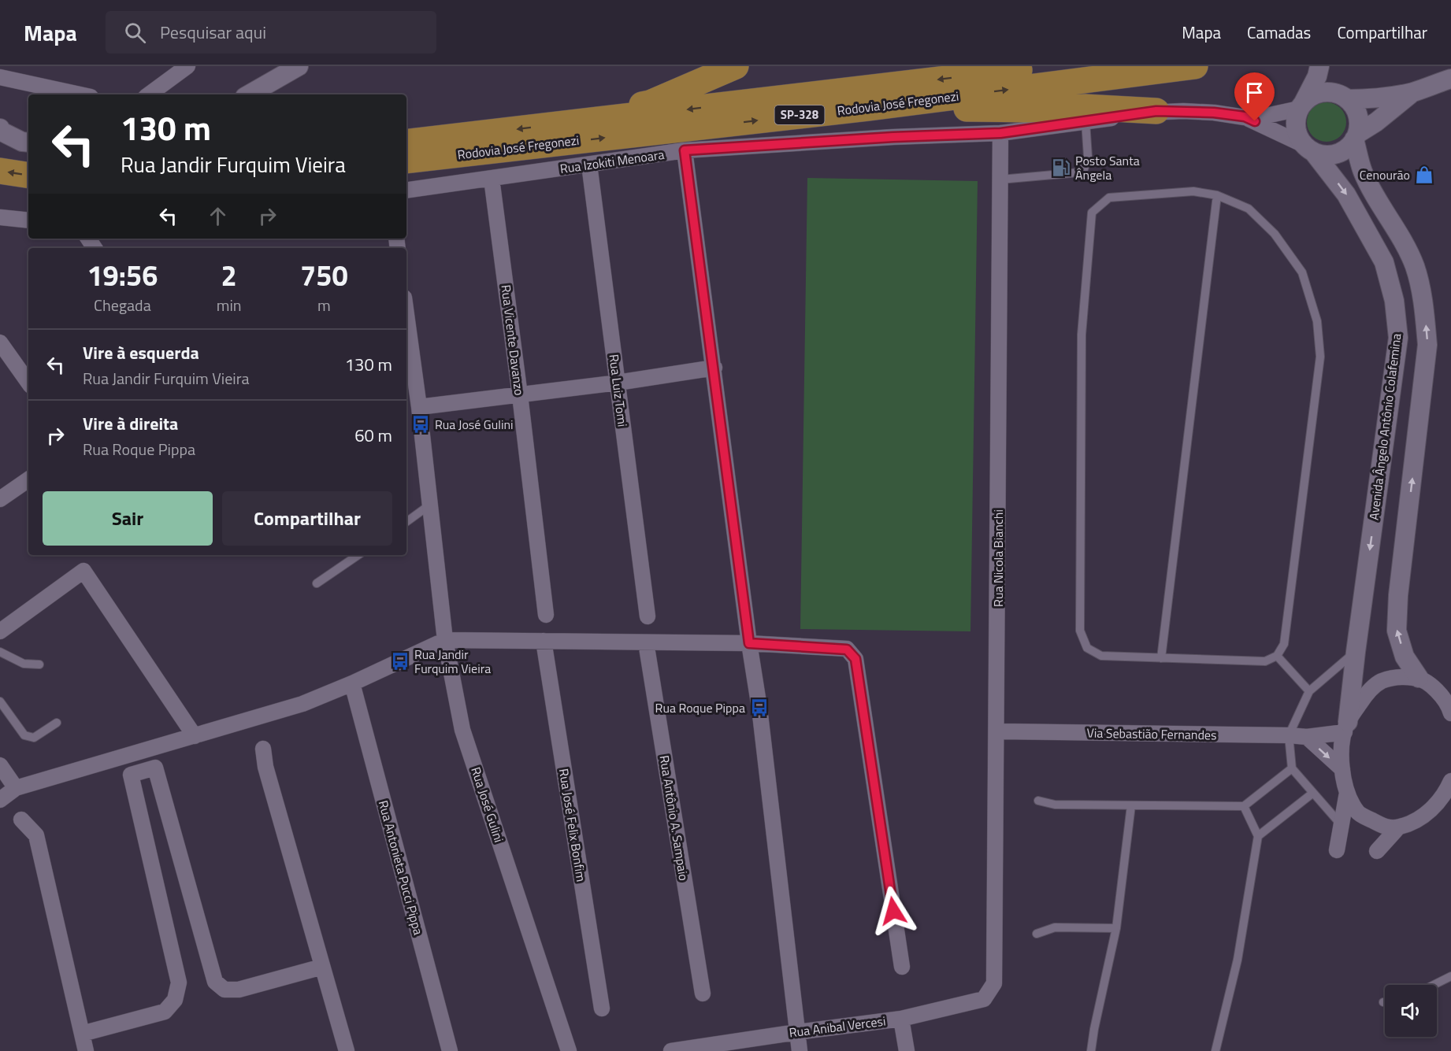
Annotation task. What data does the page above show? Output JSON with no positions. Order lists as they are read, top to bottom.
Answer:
{
  "streets": {
    "highway": ["Rodovia José Fregonezi", "SP-328"],
    "street": [
      "Rua Izokiti Menoara",
      "Rua Vicente Davanzo",
      "Rua Luiz Tomi",
      "Avenida Ângelo Antônio Colafemina",
      "Rua Nicola Bianchi",
      "Via Sebastião Fernandes",
      "Rua José Gulini",
      "Rua Antônio A. Sampaio",
      "Rua José Felix Bonfim",
      "Rua Antonieta Pucci Pippa",
      "Rua Anibal Vercesi"
    ]
  },
  "crossings": [
    ["Rua Izokiti Menoara", "Rua Vicente Davanzo"],
    ["Rua Izokiti Menoara", "Rua Luiz Tomi"],
    ["Rua Izokiti Menoara", "Avenida Ângelo Antônio Colafemina"],
    ["Rua Izokiti Menoara", "Rua Nicola Bianchi"],
    ["Avenida Ângelo Antônio Colafemina", "Via Sebastião Fernandes"],
    ["Rua Nicola Bianchi", "Via Sebastião Fernandes"],
    ["Rua Nicola Bianchi", "Rua Anibal Vercesi"]
  ],
  "places": {
    "fuel station": ["Posto Santa Ângela"],
    "shop": ["Cenourão"],
    "bus stop": ["Rua José Gulini", "Rua Jandir Furquim Vieira", "Rua Roque Pippa"]
  },
  "page": {
    "header": "Mapa",
    "search": "Pesquisar aqui",
    "nav": ["Mapa", "Camadas", "Compartilhar"],
    "turn": ["130 m", "Rua Jandir Furquim Vieira"],
    "eta": [
      "19:56",
      "Chegada",
      "2",
      "min",
      "750",
      "m"
    ],
    "list": [
      {
        "name": "Vire à esquerda",
        "note": "Rua Jandir Furquim Vieira",
        "value": "130 m"
      },
      {
        "name": "Vire à direita",
        "note": "Rua Roque Pippa",
        "value": "60 m"
      }
    ],
    "buttons": ["Sair", "Compartilhar"]
  }
}
